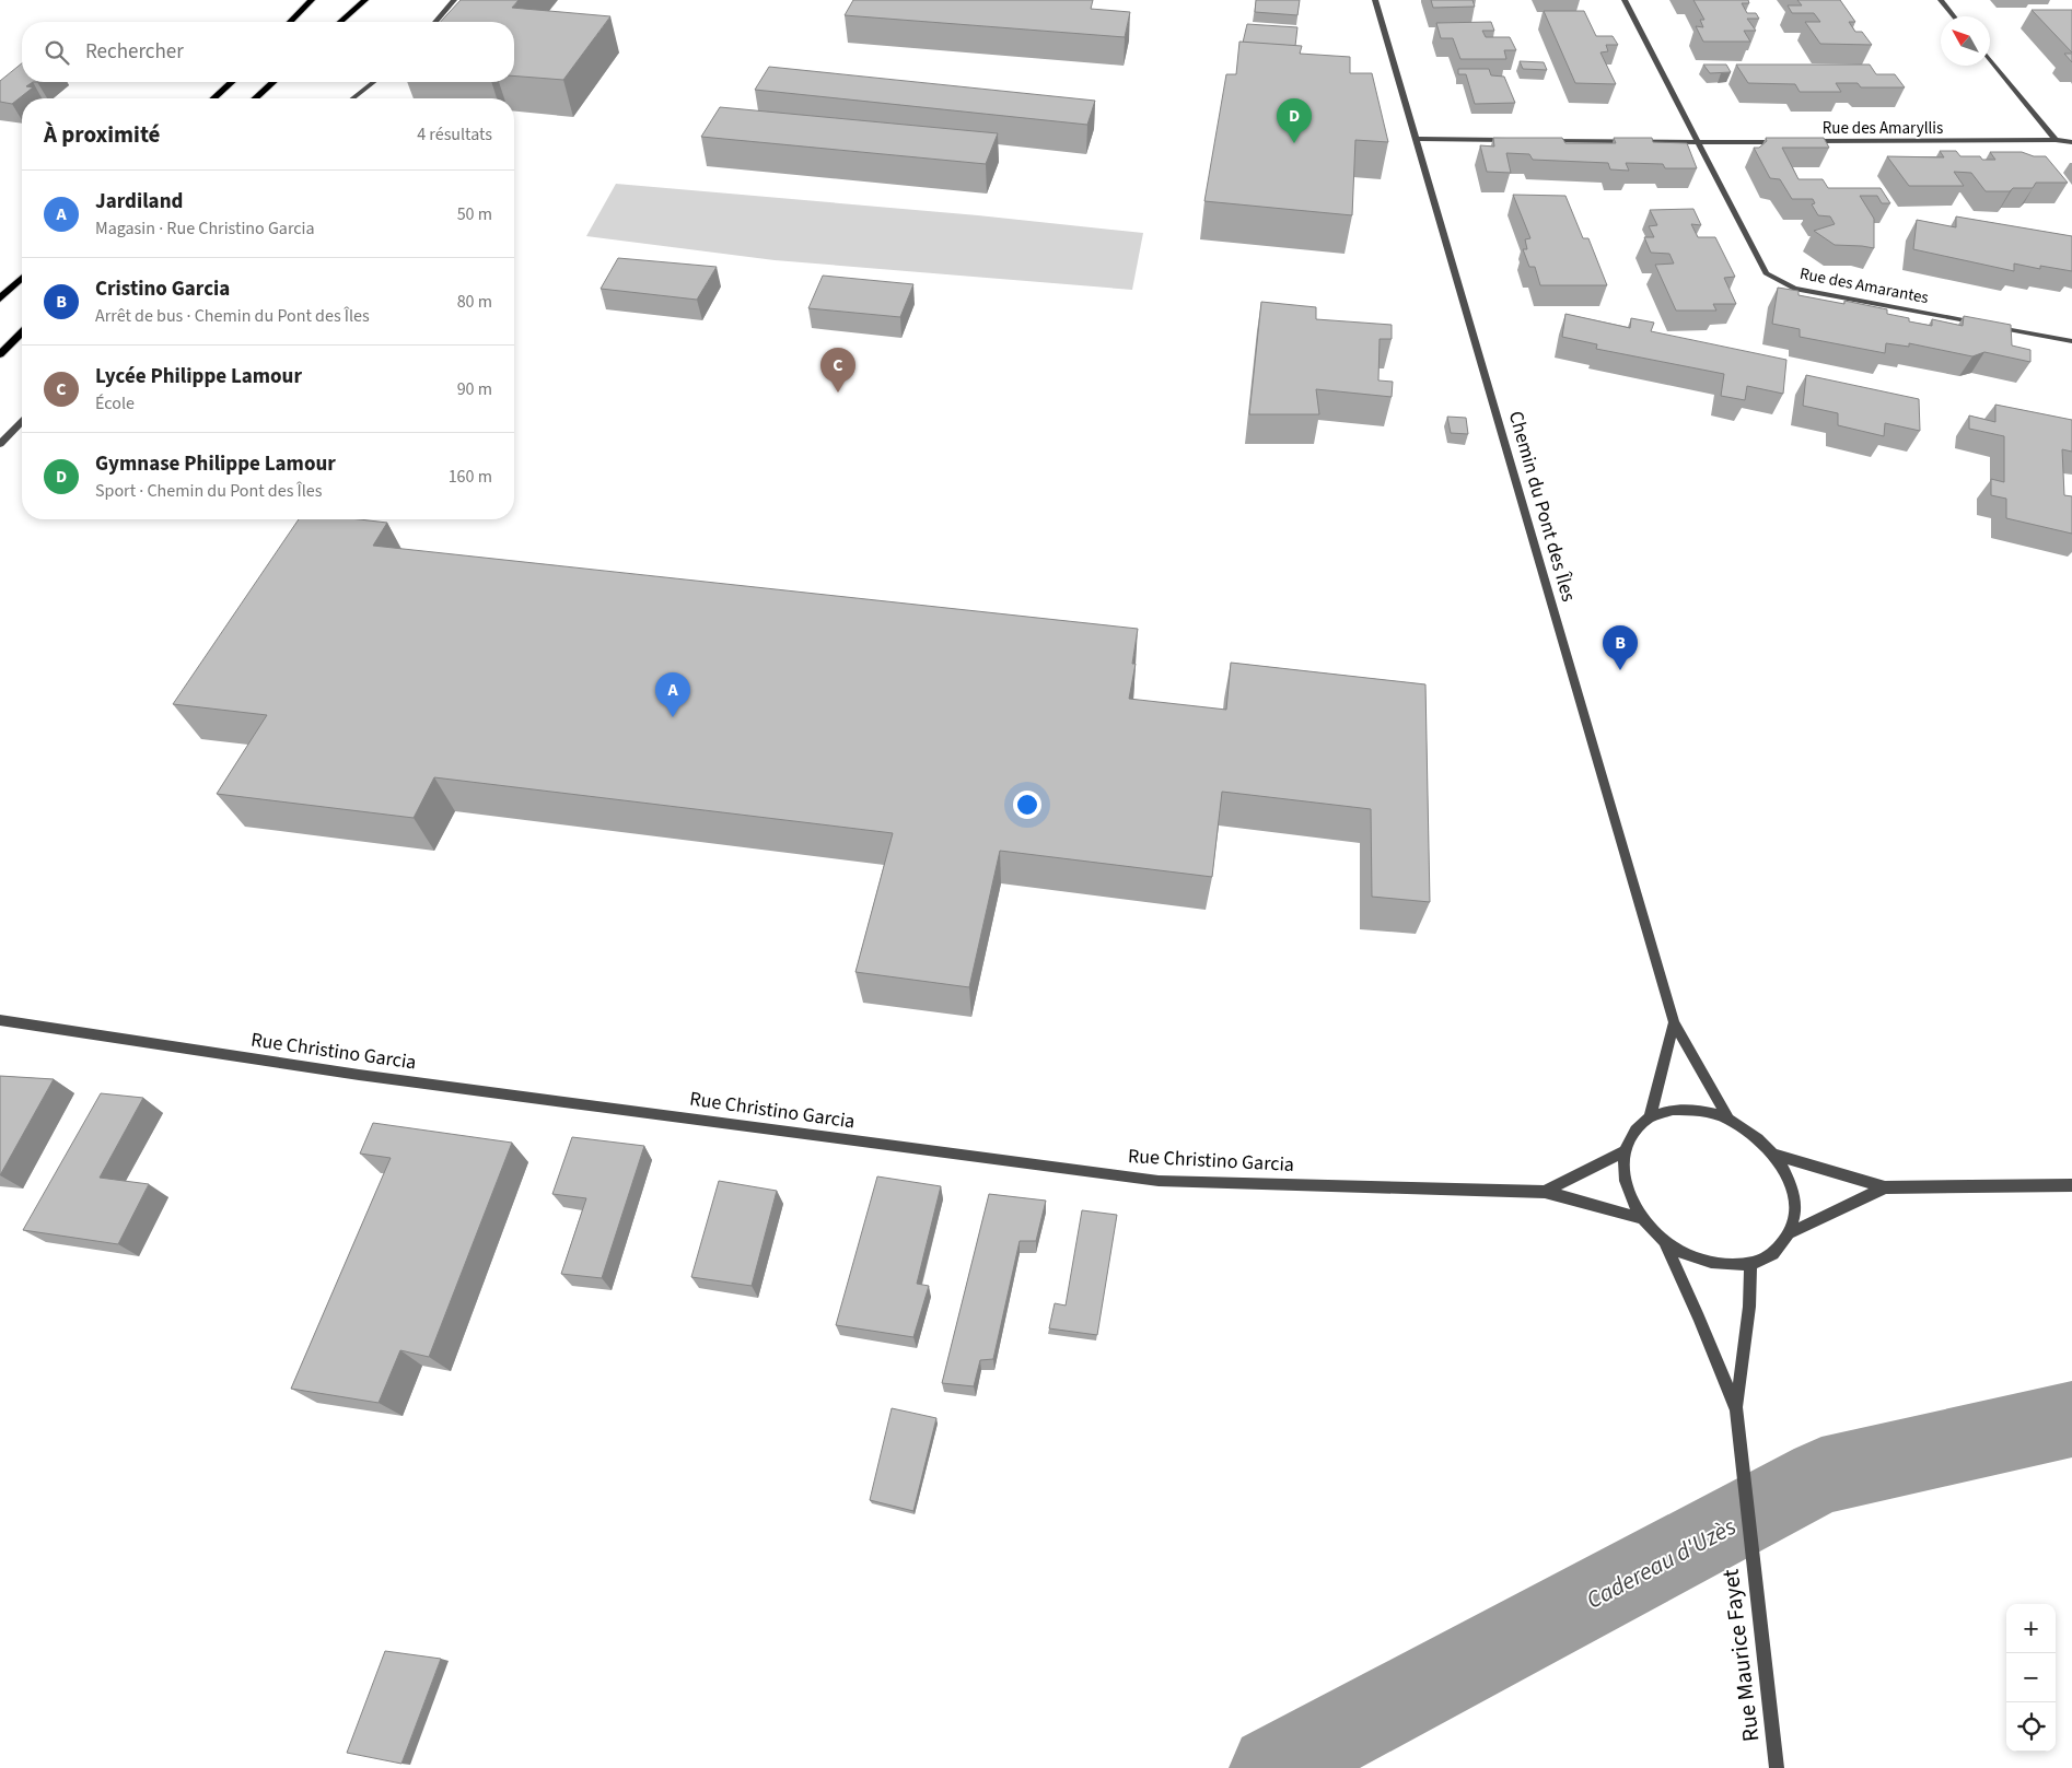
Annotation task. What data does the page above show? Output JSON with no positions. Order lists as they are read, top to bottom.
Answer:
{
  "streets": {
    "street": [
      "Rue des Amaryllis",
      "Rue des Amarantes",
      "Chemin du Pont des Îles",
      "Rue Christino Garcia",
      "Rue Maurice Fayet"
    ]
  },
  "crossings": [
    ["Chemin du Pont des Îles", "Rue Christino Garcia"],
    ["Chemin du Pont des Îles", "Rue Maurice Fayet"],
    ["Rue Christino Garcia", "Rue Maurice Fayet"]
  ],
  "water": ["Cadereau d'Uzès"],
  "north": "top left",
  "page": {
    "search": "Rechercher",
    "pins": [
      "D",
      "C",
      "B",
      "A"
    ],
    "heading": ["À proximité", "4 résultats"],
    "list": [
      {
        "mark": "A",
        "name": "Jardiland",
        "note": "Magasin · Rue Christino Garcia",
        "value": "50 m"
      },
      {
        "mark": "B",
        "name": "Cristino Garcia",
        "note": "Arrêt de bus · Chemin du Pont des Îles",
        "value": "80 m"
      },
      {
        "mark": "C",
        "name": "Lycée Philippe Lamour",
        "note": "École",
        "value": "90 m"
      },
      {
        "mark": "D",
        "name": "Gymnase Philippe Lamour",
        "note": "Sport · Chemin du Pont des Îles",
        "value": "160 m"
      }
    ],
    "map_buttons": ["+", "−"]
  }
}
